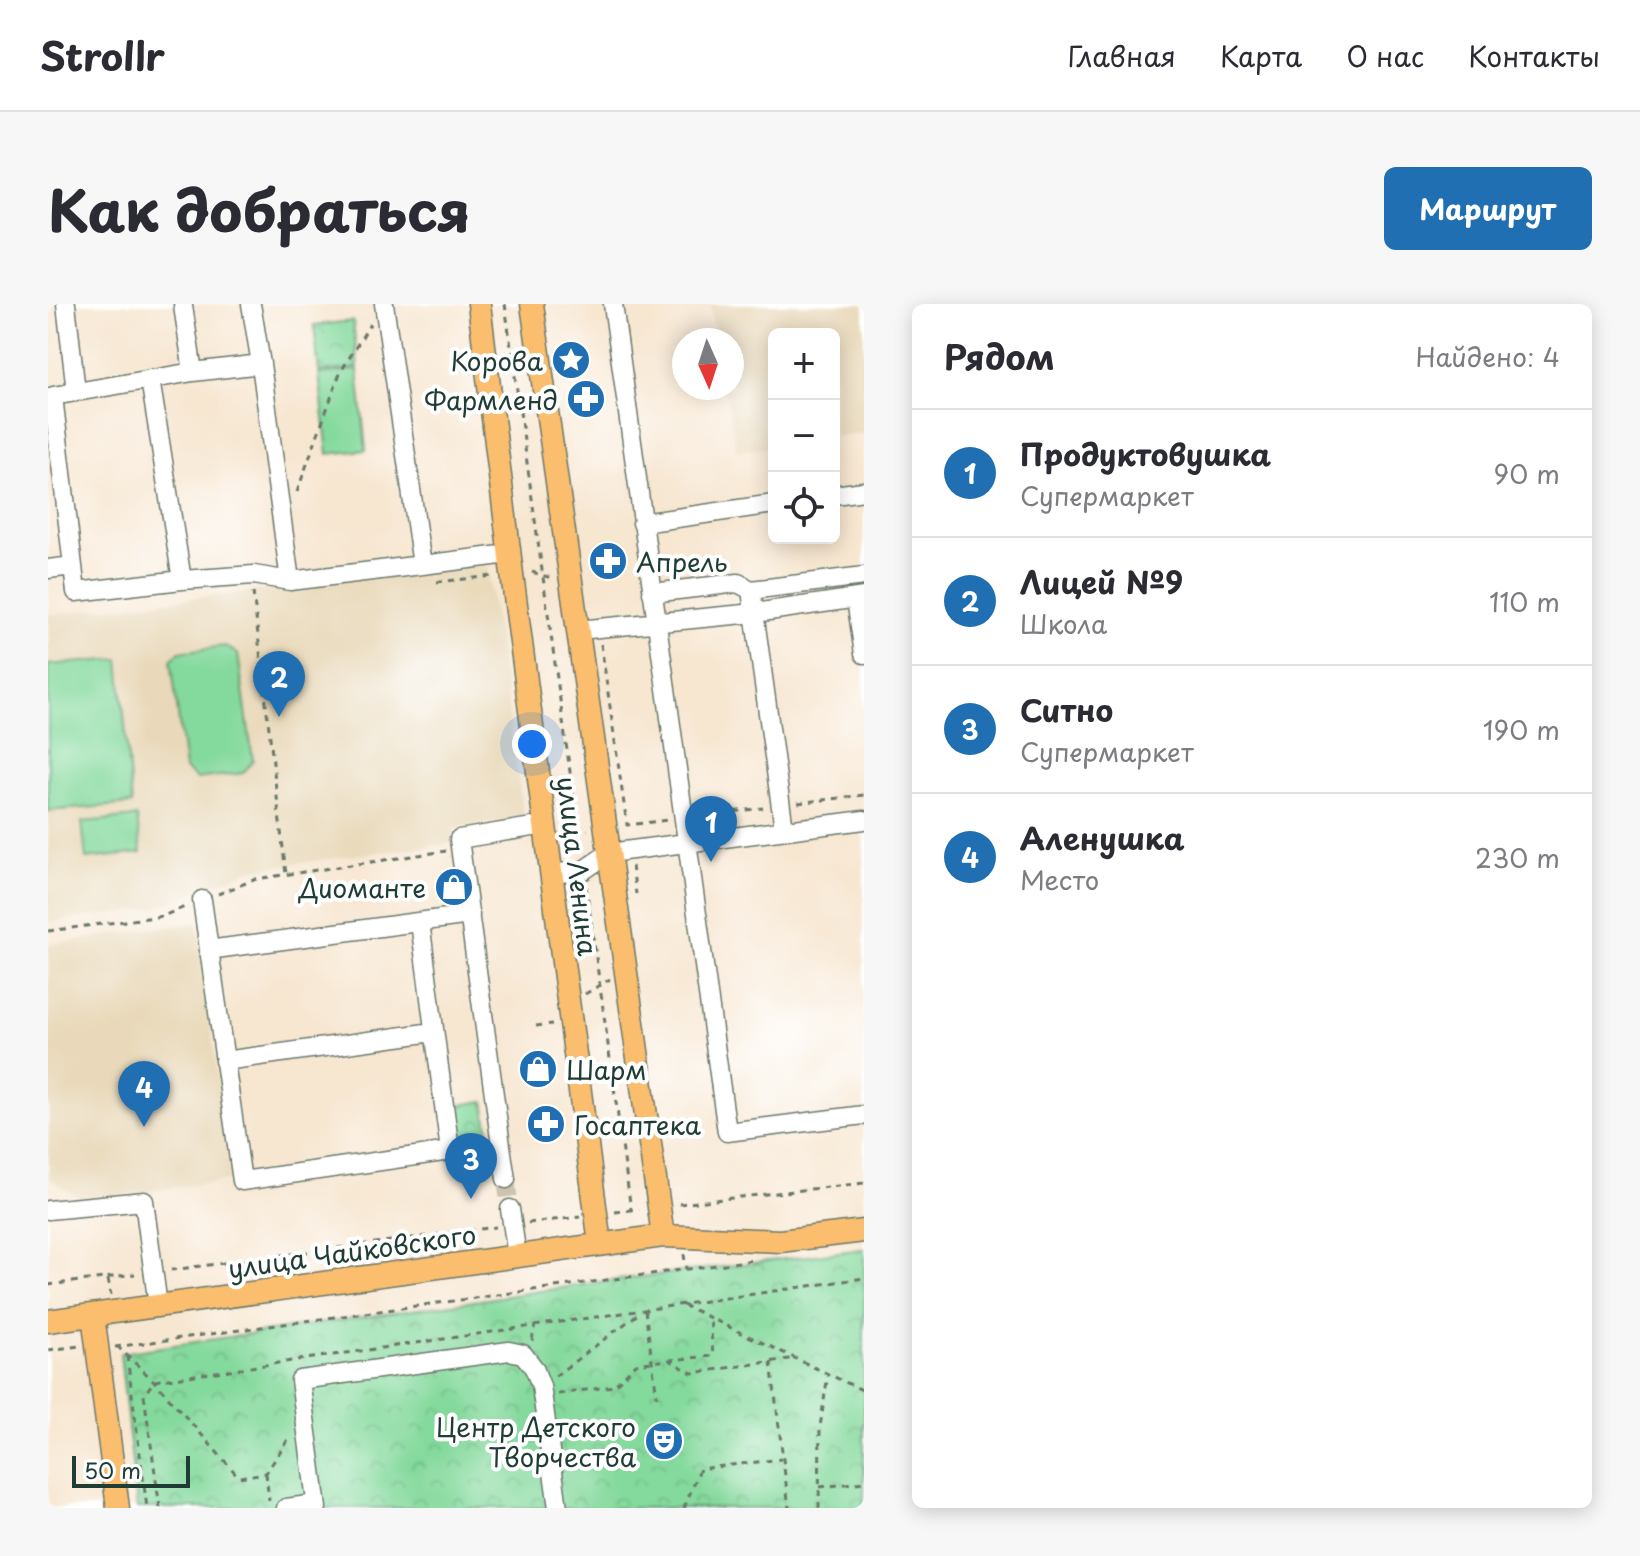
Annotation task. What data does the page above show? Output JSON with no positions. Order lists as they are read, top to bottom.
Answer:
{
  "streets": {
    "main road": ["улица Ленина", "улица Чайковского"]
  },
  "crossings": [
    ["улица Ленина", "улица Чайковского"]
  ],
  "places": {
    "place": ["Корова"],
    "pharmacy": ["Фармленд", "Апрель", "Госаптека"],
    "shop": ["Диоманте", "Шарм"],
    "theatre": ["Центр Детского Творчества"]
  },
  "scale_bar": "50 m",
  "north": "bottom",
  "page": {
    "header": "Strollr",
    "nav": [
      "Главная",
      "Карта",
      "О нас",
      "Контакты"
    ],
    "title": "Как добраться",
    "buttons": "Маршрут",
    "heading": ["Рядом", "Найдено: 4"],
    "map_buttons": ["+", "−"],
    "list": [
      {
        "mark": "1",
        "name": "Продуктовушка",
        "note": "Супермаркет",
        "value": "90 m"
      },
      {
        "mark": "2",
        "name": "Лицей №9",
        "note": "Школа",
        "value": "110 m"
      },
      {
        "mark": "3",
        "name": "Ситно",
        "note": "Супермаркет",
        "value": "190 m"
      },
      {
        "mark": "4",
        "name": "Аленушка",
        "note": "Место",
        "value": "230 m"
      }
    ],
    "pins": [
      "2",
      "1",
      "4",
      "3"
    ],
    "scale": "50 m"
  }
}
